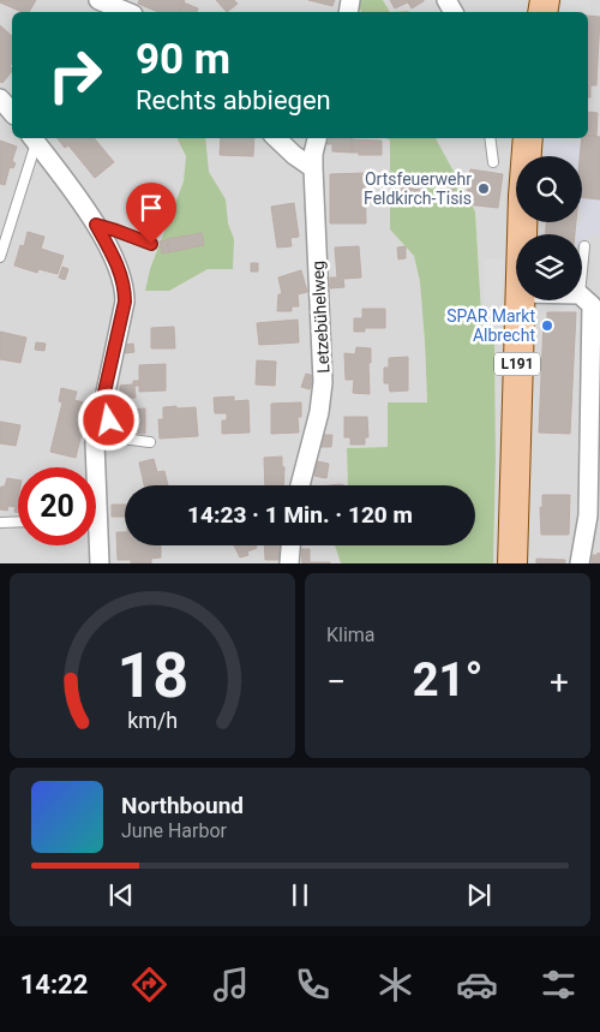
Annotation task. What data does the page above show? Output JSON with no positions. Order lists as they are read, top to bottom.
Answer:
{
  "streets": {
    "main road": ["L191"],
    "street": ["Letzebühelweg"]
  },
  "places": ["Ortsfeuerwehr Feldkirch-Tisis", "SPAR Markt Albrecht"],
  "page": {
    "turn": ["90 m", "Rechts abbiegen"],
    "limit": "20",
    "trip": "14:23 · 1 Min. · 120 m",
    "tile": "Klima",
    "heat": ["−", "21°", "+"],
    "song": ["Northbound", "June Harbor"],
    "tabs": "14:22",
    "gauge": ["18", "km/h"]
  }
}
